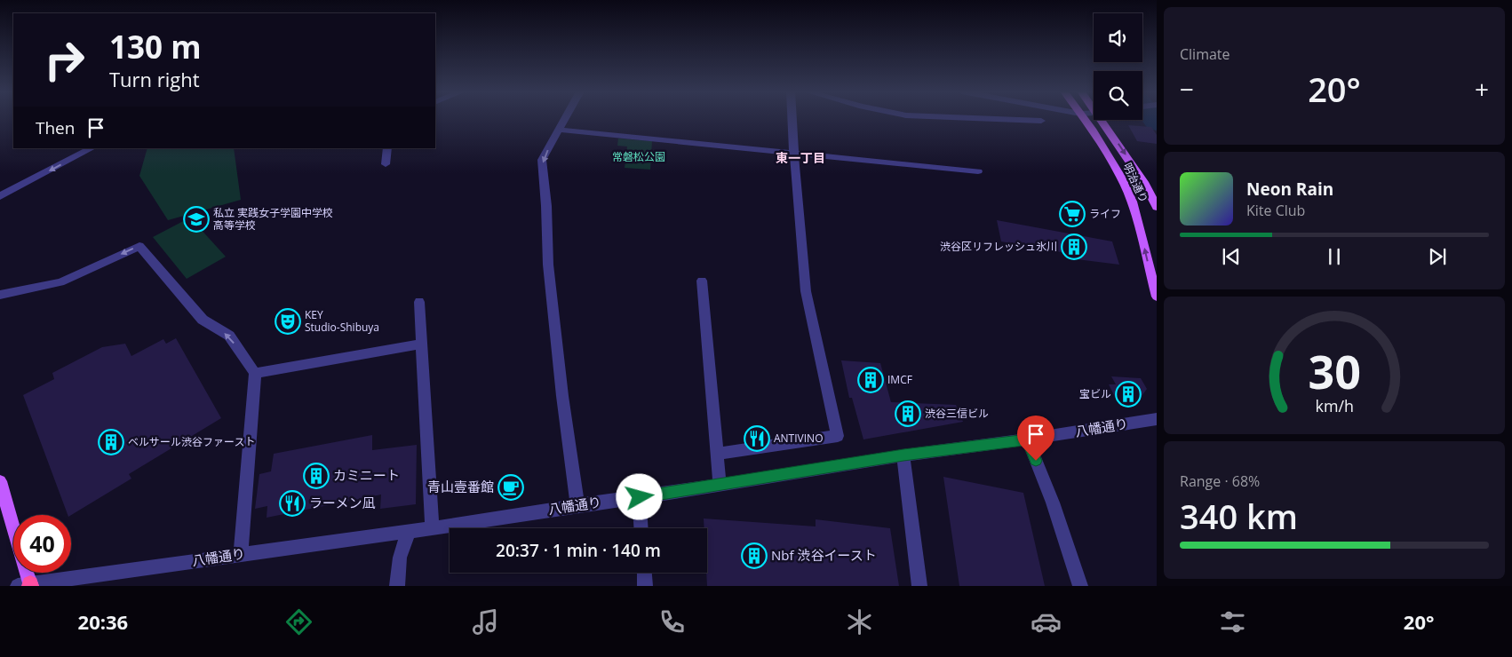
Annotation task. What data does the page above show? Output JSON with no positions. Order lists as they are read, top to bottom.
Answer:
{
  "streets": {
    "main road": ["明治通り"],
    "street": ["八幡通り"]
  },
  "districts": ["東一丁目"],
  "parks": ["常磐松公園"],
  "places": {
    "supermarket": ["ライフ"],
    "school or university": ["私立 実践女子学園中学校 高等学校"],
    "building": [
      "渋谷区リフレッシュ氷川",
      "IMCF",
      "宝ビル",
      "渋谷三信ビル",
      "ベルサール渋谷ファースト",
      "カミニート",
      "Nbf 渋谷イースト"
    ],
    "theatre": ["KEY Studio-Shibuya"],
    "restaurant": ["ANTIVINO", "ラーメン凪"],
    "cafe": ["青山壹番館"]
  },
  "page": {
    "tile": [
      "Climate",
      ["Range · 68%", "340 km"]
    ],
    "turn": ["130 m", "Turn right"],
    "heat": ["−", "20°", "+"],
    "then": "Then",
    "song": ["Neon Rain", "Kite Club"],
    "limit": "40",
    "trip": "20:37 · 1 min · 140 m",
    "tabs": ["20:36", "20°"],
    "gauge": ["30", "km/h"]
  }
}
